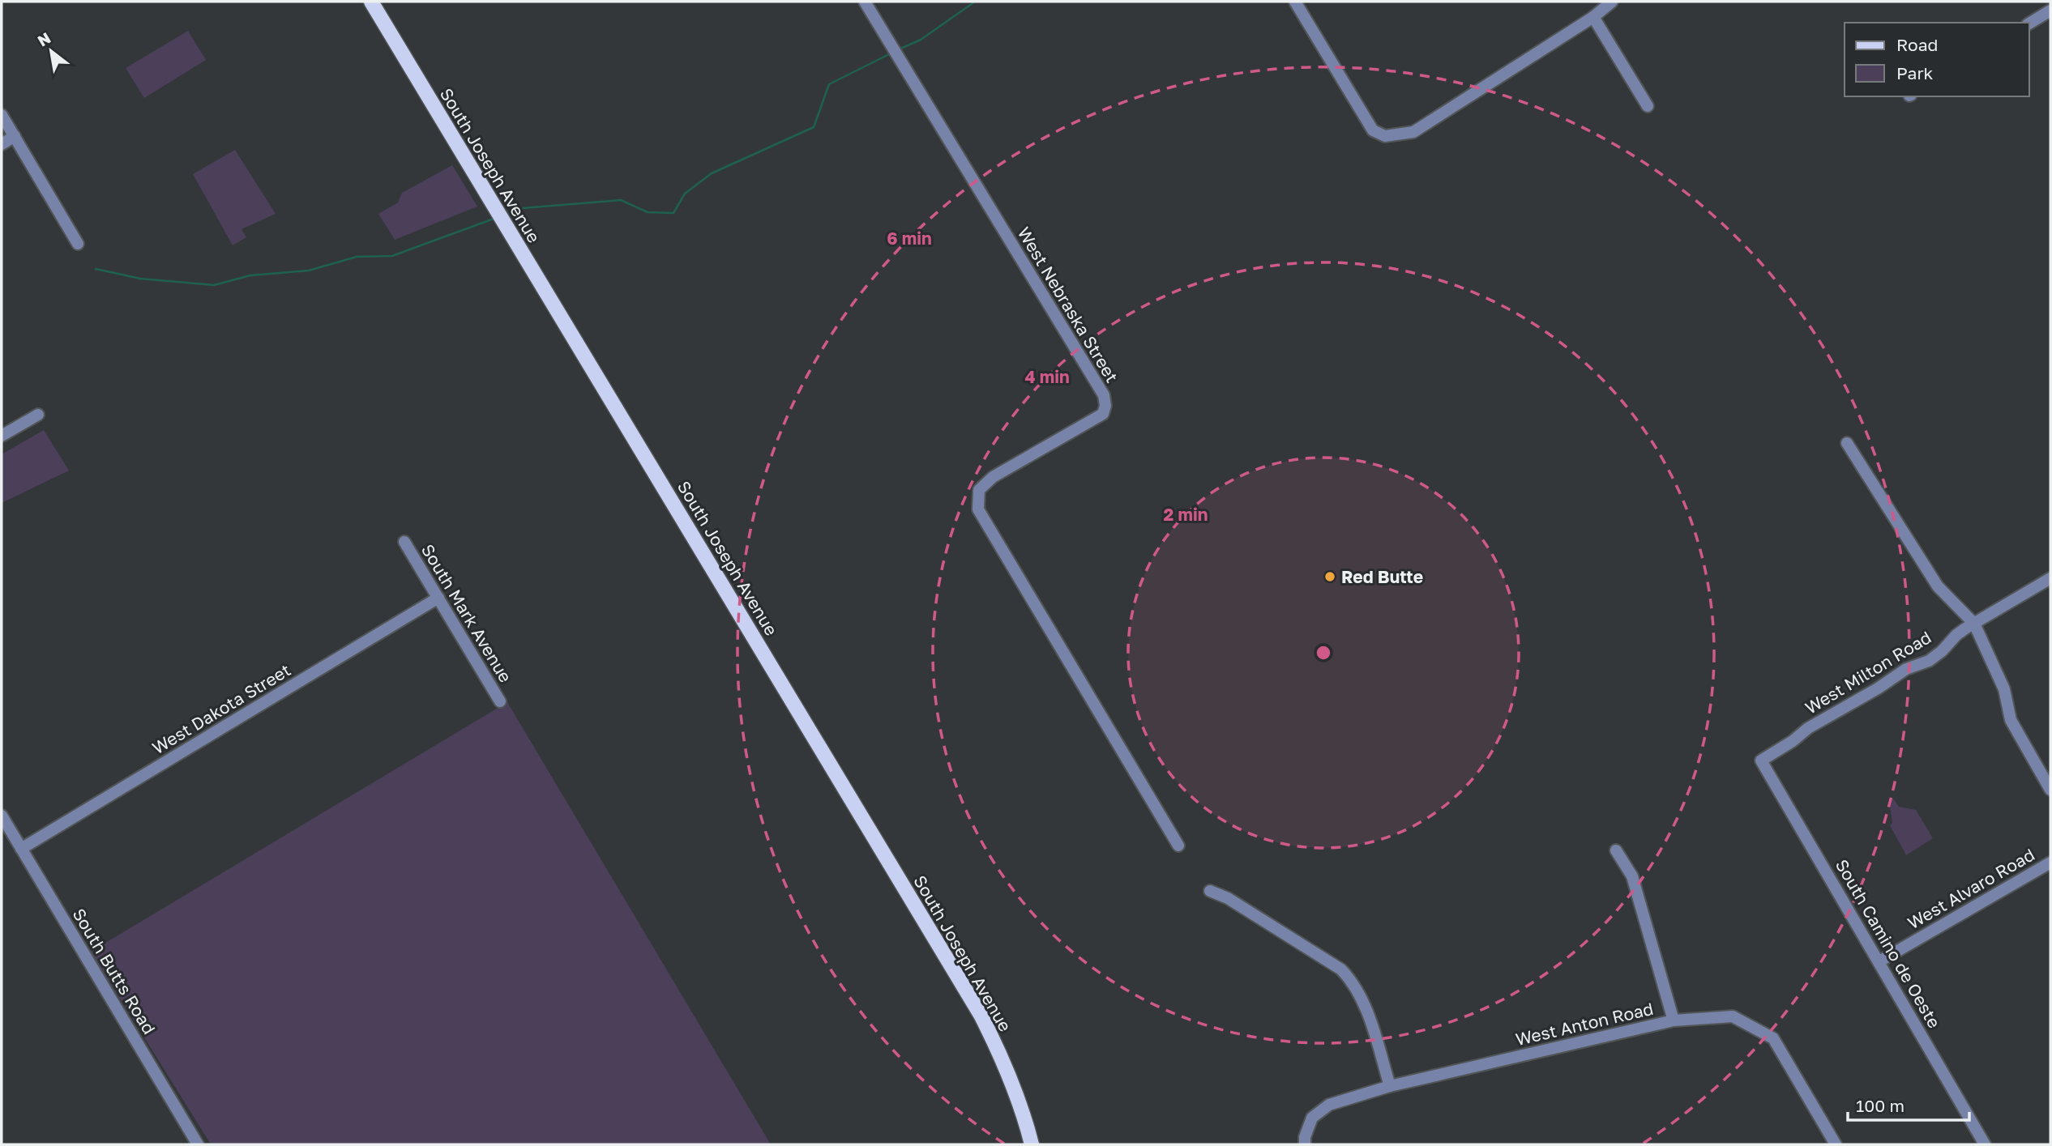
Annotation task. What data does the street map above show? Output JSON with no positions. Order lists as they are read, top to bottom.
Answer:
{
  "streets": {
    "main road": ["South Joseph Avenue"],
    "street": [
      "West Nebraska Street",
      "South Mark Avenue",
      "West Milton Road",
      "West Dakota Street",
      "West Alvaro Road",
      "South Camino de Oeste",
      "South Butts Road",
      "West Anton Road"
    ]
  },
  "crossings": [
    ["South Mark Avenue", "West Dakota Street"],
    ["West Milton Road", "South Camino de Oeste"],
    ["West Dakota Street", "South Butts Road"],
    ["West Alvaro Road", "South Camino de Oeste"]
  ],
  "places": ["Red Butte"],
  "legend": ["Road", "Park"],
  "scale_bar": "100 m",
  "north": "top left",
  "rings": ["6 min", "4 min", "2 min"]
}
